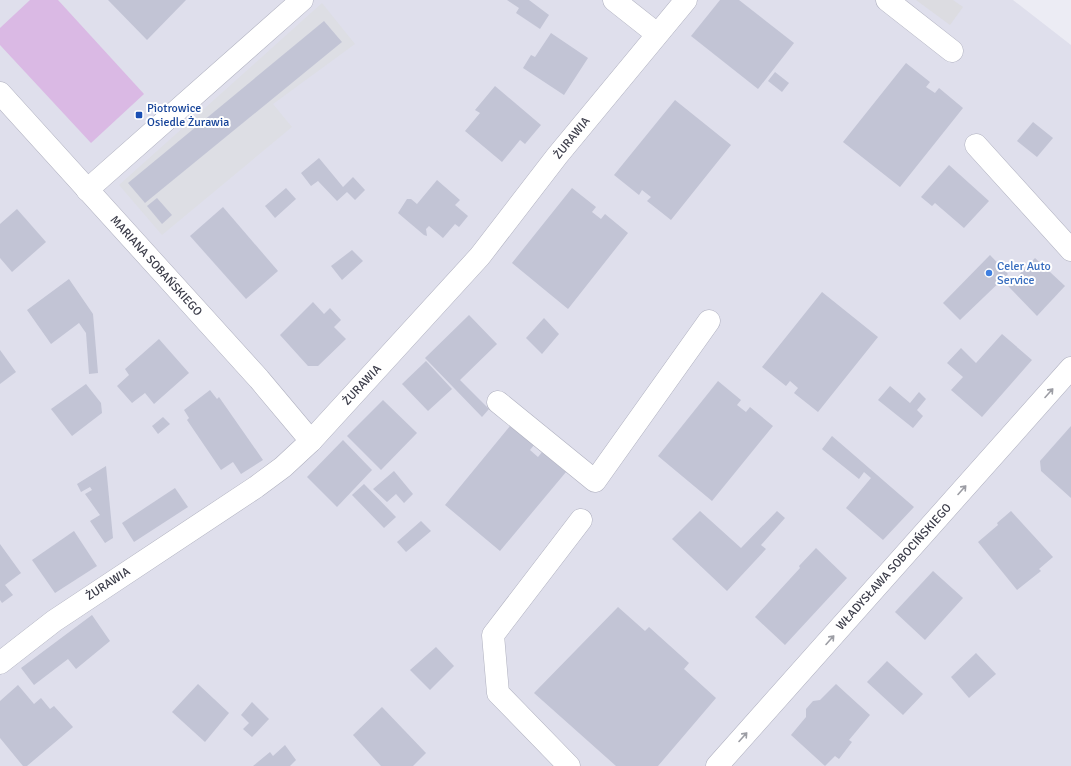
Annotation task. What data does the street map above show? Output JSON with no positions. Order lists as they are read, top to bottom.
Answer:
{
  "streets": {
    "street": ["ŻURAWIA", "MARIANA SOBAŃSKIEGO", "WŁADYSŁAWA SOBOCIŃSKIEGO"]
  },
  "crossings": [
    ["ŻURAWIA", "MARIANA SOBAŃSKIEGO"]
  ],
  "one_way": ["WŁADYSŁAWA SOBOCIŃSKIEGO"],
  "places": {
    "transit": ["Piotrowice Osiedle Żurawia"],
    "other": ["Celer Auto Service"]
  }
}
